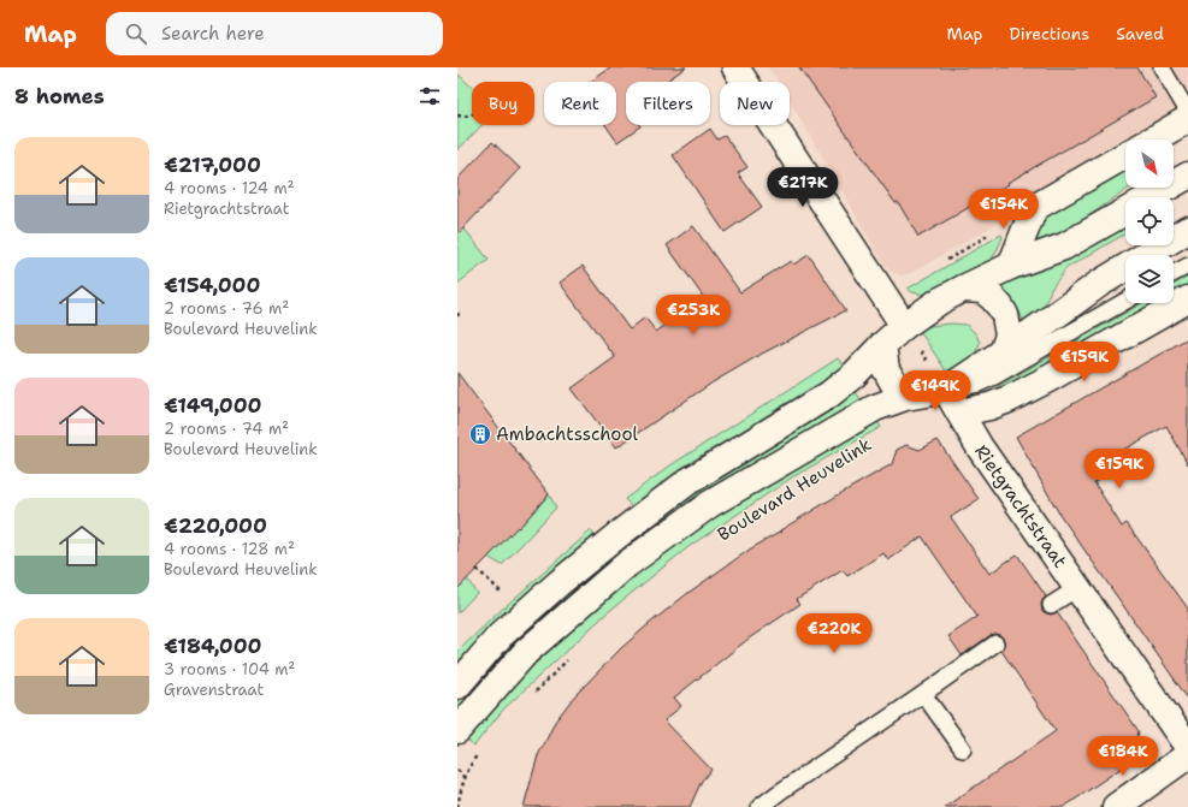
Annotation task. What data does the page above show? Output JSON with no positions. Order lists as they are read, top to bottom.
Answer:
{
  "streets": {
    "main road": ["Boulevard Heuvelink", "Rietgrachtstraat"]
  },
  "crossings": [
    ["Boulevard Heuvelink", "Rietgrachtstraat"]
  ],
  "places": {
    "building": ["Ambachtsschool"]
  },
  "north": "bottom right",
  "page": {
    "header": "Map",
    "search": "Search here",
    "nav": ["Map", "Directions", "Saved"],
    "heading": "8 homes",
    "chip": [
      "Buy",
      "Rent",
      "Filters",
      "New"
    ],
    "list": [
      {
        "name": "€217,000",
        "note": "4 rooms · 124 m² · Rietgrachtstraat"
      },
      {
        "name": "€154,000",
        "note": "2 rooms · 76 m² · Boulevard Heuvelink"
      },
      {
        "name": "€149,000",
        "note": "2 rooms · 74 m² · Boulevard Heuvelink"
      },
      {
        "name": "€220,000",
        "note": "4 rooms · 128 m² · Boulevard Heuvelink"
      },
      {
        "name": "€184,000",
        "note": "3 rooms · 104 m² · Gravenstraat"
      }
    ],
    "price": [
      "€217K",
      "€154K",
      "€253K",
      "€159K",
      "€149K",
      "€159K",
      "€220K",
      "€184K"
    ]
  }
}
